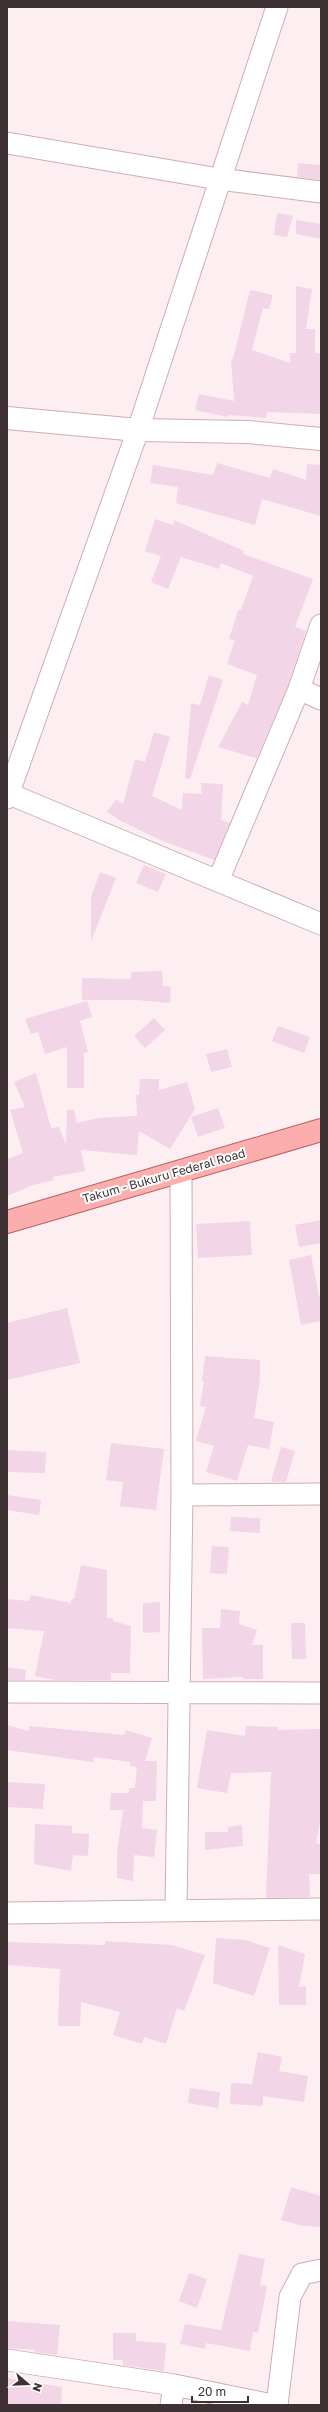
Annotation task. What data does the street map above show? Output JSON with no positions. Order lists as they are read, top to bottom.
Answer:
{
  "streets": {
    "main road": ["Takum - Bukuru Federal Road"]
  },
  "scale_bar": "20 m",
  "north": "right"
}
